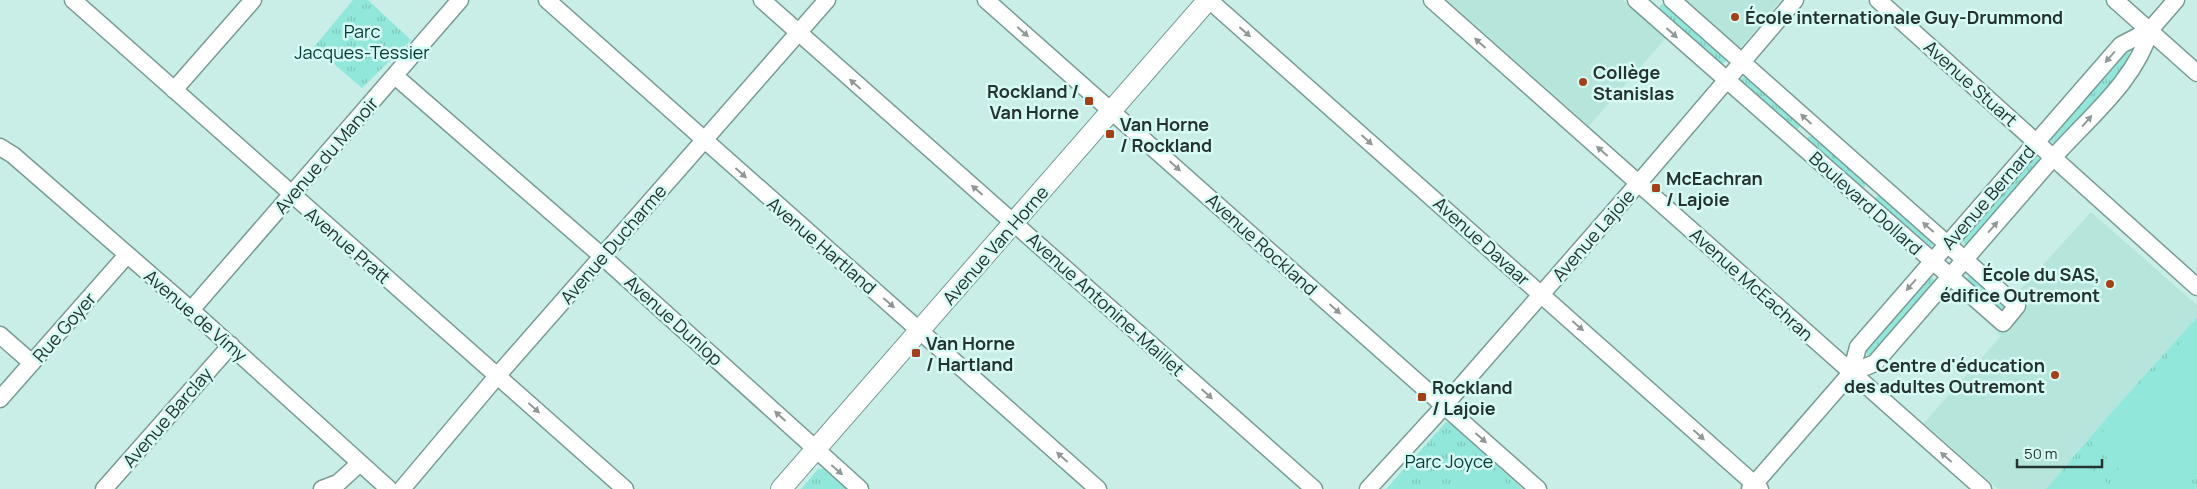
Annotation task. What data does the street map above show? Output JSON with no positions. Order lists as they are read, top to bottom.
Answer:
{
  "streets": {
    "main road": ["Avenue Van Horne"],
    "street": [
      "Avenue Stuart",
      "Avenue du Manoir",
      "Avenue Bernard",
      "Boulevard Dollard",
      "Avenue Lajoie",
      "Avenue Davaar",
      "Avenue Ducharme",
      "Avenue Rockland",
      "Avenue Pratt",
      "Avenue Hartland",
      "Avenue McEachran",
      "Avenue Antonine-Maillet",
      "Avenue de Vimy",
      "Avenue Dunlop",
      "Rue Goyer",
      "Avenue Barclay"
    ]
  },
  "crossings": [
    ["Avenue Stuart", "Avenue Bernard"],
    ["Avenue du Manoir", "Avenue Pratt"],
    ["Avenue du Manoir", "Avenue de Vimy"],
    ["Avenue du Manoir", "Avenue Dunlop"],
    ["Avenue Bernard", "Boulevard Dollard"],
    ["Avenue Bernard", "Avenue Davaar"],
    ["Avenue Bernard", "Avenue McEachran"],
    ["Boulevard Dollard", "Avenue Lajoie"],
    ["Avenue Lajoie", "Avenue Davaar"],
    ["Avenue Lajoie", "Avenue Rockland"],
    ["Avenue Lajoie", "Avenue McEachran"],
    ["Avenue Davaar", "Avenue Van Horne"],
    ["Avenue Davaar", "Avenue McEachran"],
    ["Avenue Ducharme", "Avenue Pratt"],
    ["Avenue Ducharme", "Avenue Hartland"],
    ["Avenue Ducharme", "Avenue Antonine-Maillet"],
    ["Avenue Ducharme", "Avenue Dunlop"],
    ["Avenue Rockland", "Avenue Van Horne"],
    ["Avenue Hartland", "Avenue Van Horne"],
    ["Avenue Van Horne", "Avenue Antonine-Maillet"],
    ["Avenue Van Horne", "Avenue Dunlop"],
    ["Avenue de Vimy", "Rue Goyer"],
    ["Avenue de Vimy", "Avenue Barclay"]
  ],
  "one_way": ["Avenue Davaar", "Avenue Rockland", "Avenue McEachran"],
  "parks": ["Parc Jacques-Tessier", "Parc Joyce"],
  "places": {
    "other": [
      "École internationale Guy-Drummond",
      "Collège Stanislas",
      "École du SAS, édifice Outremont",
      "Centre d'éducation des adultes Outremont"
    ],
    "transit": [
      "Rockland / Van Horne",
      "Van Horne / Rockland",
      "McEachran / Lajoie",
      "Van Horne / Hartland",
      "Rockland / Lajoie"
    ]
  },
  "scale_bar": "50 m"
}
